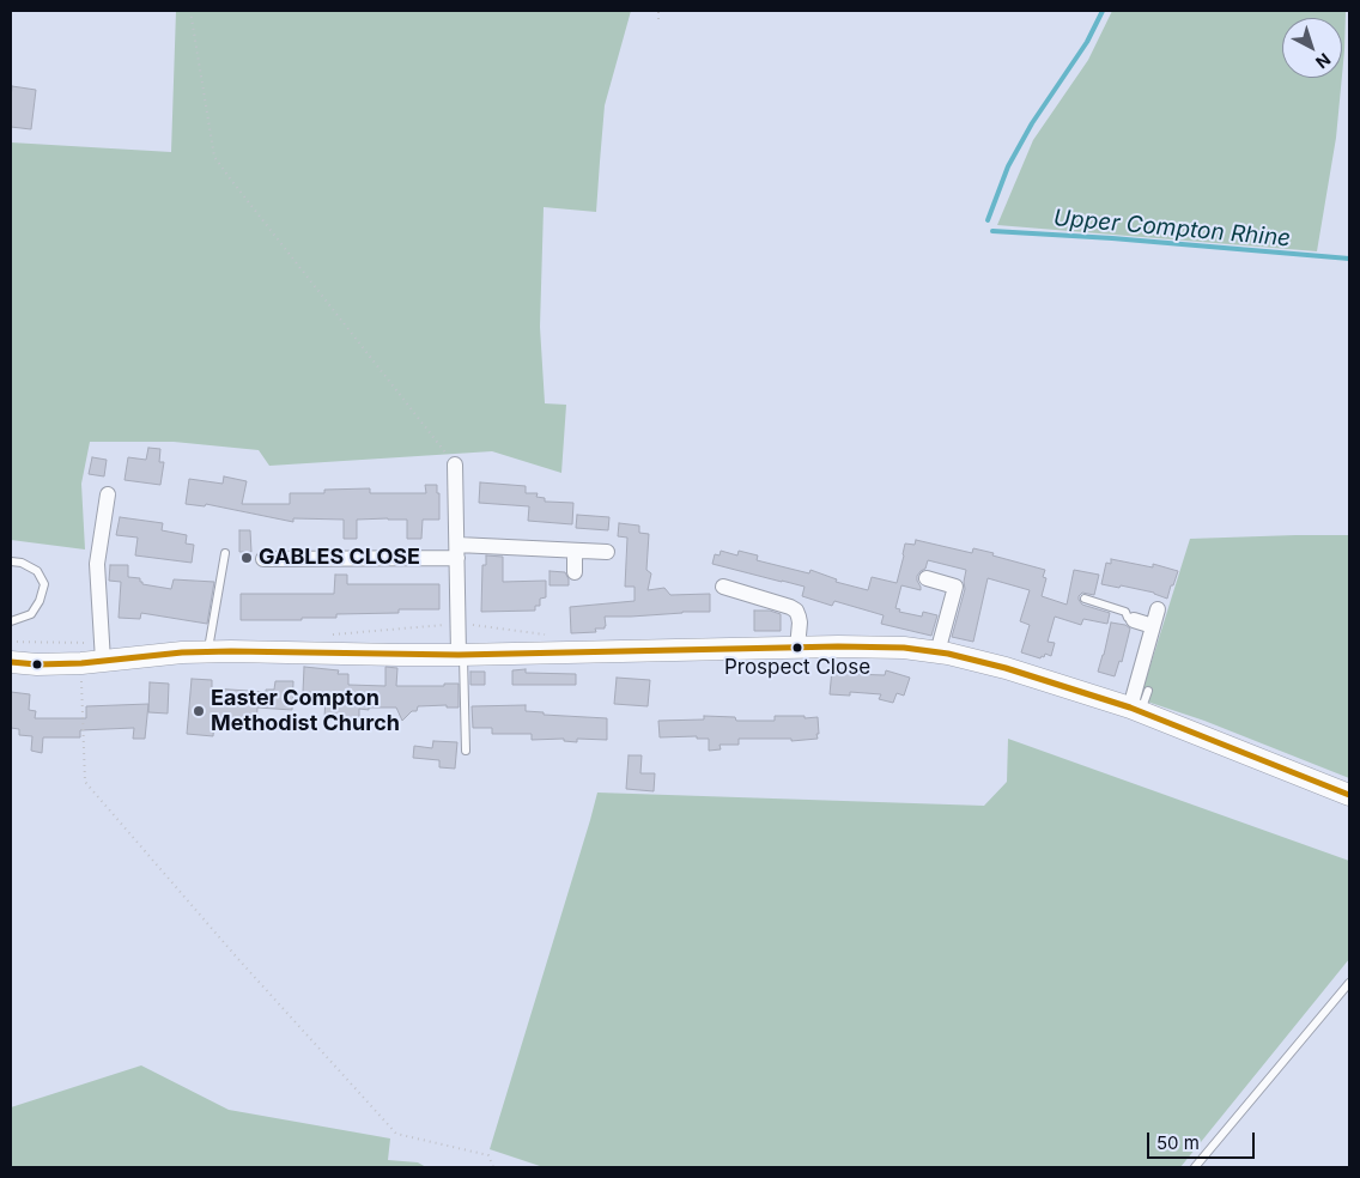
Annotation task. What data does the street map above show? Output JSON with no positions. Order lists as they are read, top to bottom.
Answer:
{
  "water": ["Upper Compton Rhine"],
  "places": ["GABLES CLOSE", "Prospect Close", "Easter Compton Methodist Church"],
  "scale_bar": "50 m",
  "north": "bottom right"
}
